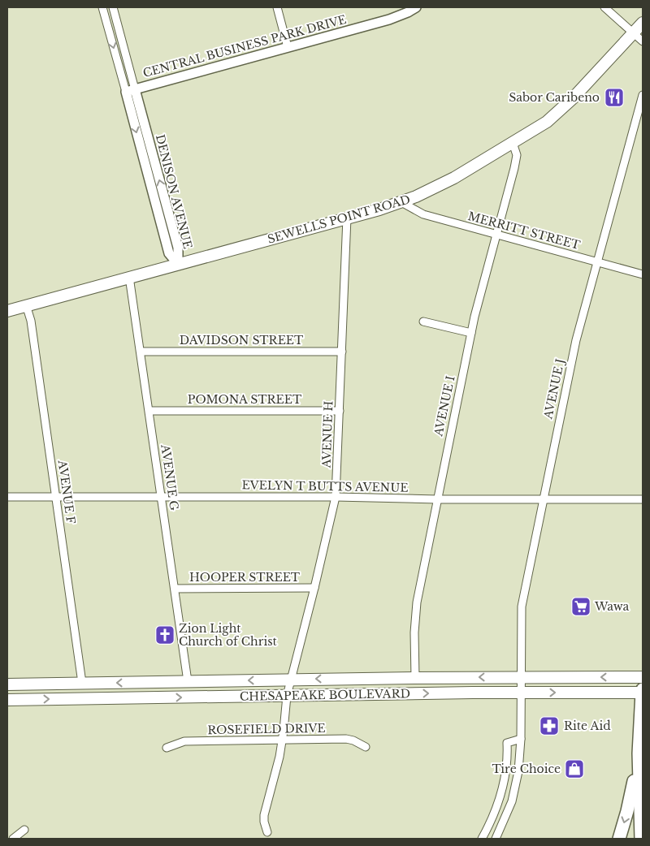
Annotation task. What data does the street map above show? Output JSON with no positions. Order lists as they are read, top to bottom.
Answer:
{
  "streets": {
    "main road": ["SEWELLS POINT ROAD", "CHESAPEAKE BOULEVARD"],
    "street": [
      "CENTRAL BUSINESS PARK DRIVE",
      "DENISON AVENUE",
      "MERRITT STREET",
      "DAVIDSON STREET",
      "AVENUE J",
      "POMONA STREET",
      "AVENUE I",
      "AVENUE H",
      "AVENUE G",
      "EVELYN T BUTTS AVENUE",
      "AVENUE F",
      "HOOPER STREET",
      "ROSEFIELD DRIVE"
    ]
  },
  "crossings": [
    ["CENTRAL BUSINESS PARK DRIVE", "DENISON AVENUE"],
    ["DENISON AVENUE", "SEWELLS POINT ROAD"],
    ["SEWELLS POINT ROAD", "MERRITT STREET"],
    ["SEWELLS POINT ROAD", "AVENUE I"],
    ["SEWELLS POINT ROAD", "AVENUE H"],
    ["SEWELLS POINT ROAD", "AVENUE G"],
    ["SEWELLS POINT ROAD", "AVENUE F"],
    ["MERRITT STREET", "AVENUE J"],
    ["MERRITT STREET", "AVENUE I"],
    ["DAVIDSON STREET", "AVENUE H"],
    ["DAVIDSON STREET", "AVENUE G"],
    ["AVENUE J", "EVELYN T BUTTS AVENUE"],
    ["AVENUE J", "CHESAPEAKE BOULEVARD"],
    ["POMONA STREET", "AVENUE H"],
    ["POMONA STREET", "AVENUE G"],
    ["AVENUE I", "EVELYN T BUTTS AVENUE"],
    ["AVENUE I", "CHESAPEAKE BOULEVARD"],
    ["AVENUE H", "EVELYN T BUTTS AVENUE"],
    ["AVENUE H", "HOOPER STREET"],
    ["AVENUE H", "CHESAPEAKE BOULEVARD"],
    ["AVENUE H", "ROSEFIELD DRIVE"],
    ["AVENUE G", "EVELYN T BUTTS AVENUE"],
    ["AVENUE G", "HOOPER STREET"],
    ["AVENUE G", "CHESAPEAKE BOULEVARD"],
    ["EVELYN T BUTTS AVENUE", "AVENUE F"],
    ["AVENUE F", "CHESAPEAKE BOULEVARD"]
  ],
  "places": {
    "restaurant": ["Sabor Caribeno"],
    "supermarket": ["Wawa"],
    "church": ["Zion Light Church of Christ"],
    "pharmacy": ["Rite Aid"],
    "shop": ["Tire Choice"]
  }
}
